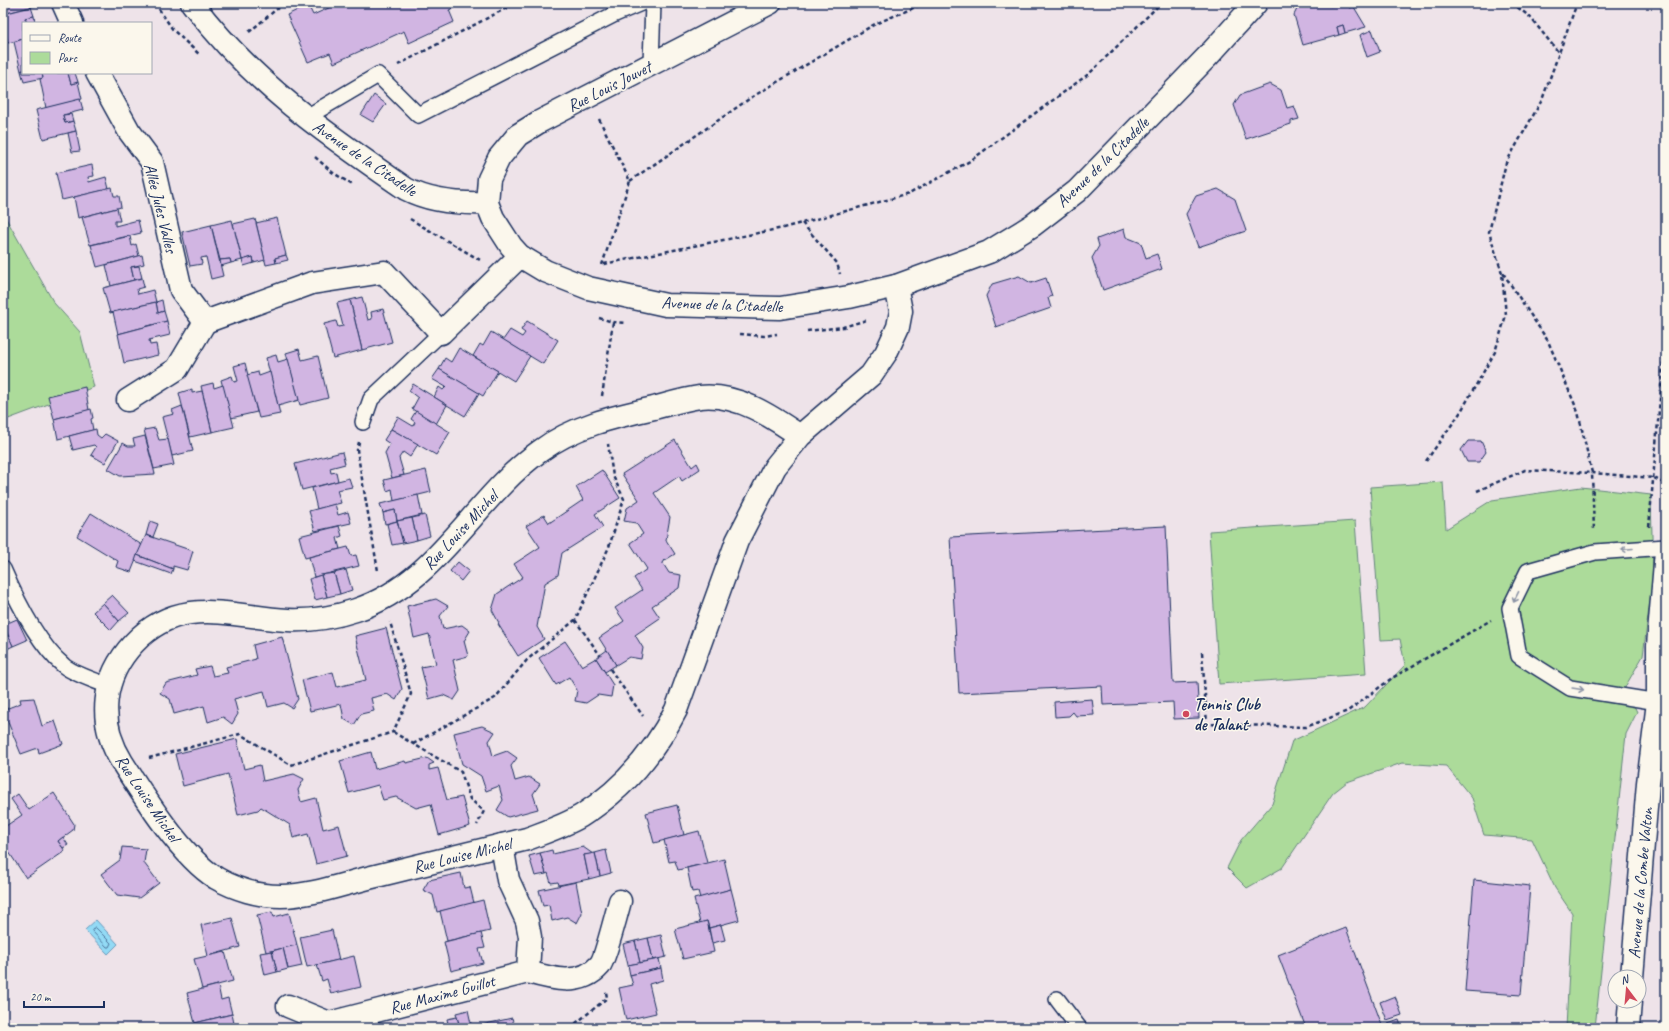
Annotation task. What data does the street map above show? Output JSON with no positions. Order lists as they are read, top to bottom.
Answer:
{
  "streets": {
    "street": [
      "Rue Louis Jouvet",
      "Avenue de la Citadelle",
      "Allée Jules Valles",
      "Rue Louise Michel",
      "Avenue de la Combe Valton",
      "Rue Maxime Guillot"
    ]
  },
  "crossings": [
    ["Rue Louis Jouvet", "Avenue de la Citadelle"],
    ["Avenue de la Citadelle", "Rue Louise Michel"]
  ],
  "places": ["Tennis Club de Talant"],
  "legend": ["Route", "Parc"],
  "scale_bar": "20 m",
  "north": "top"
}
